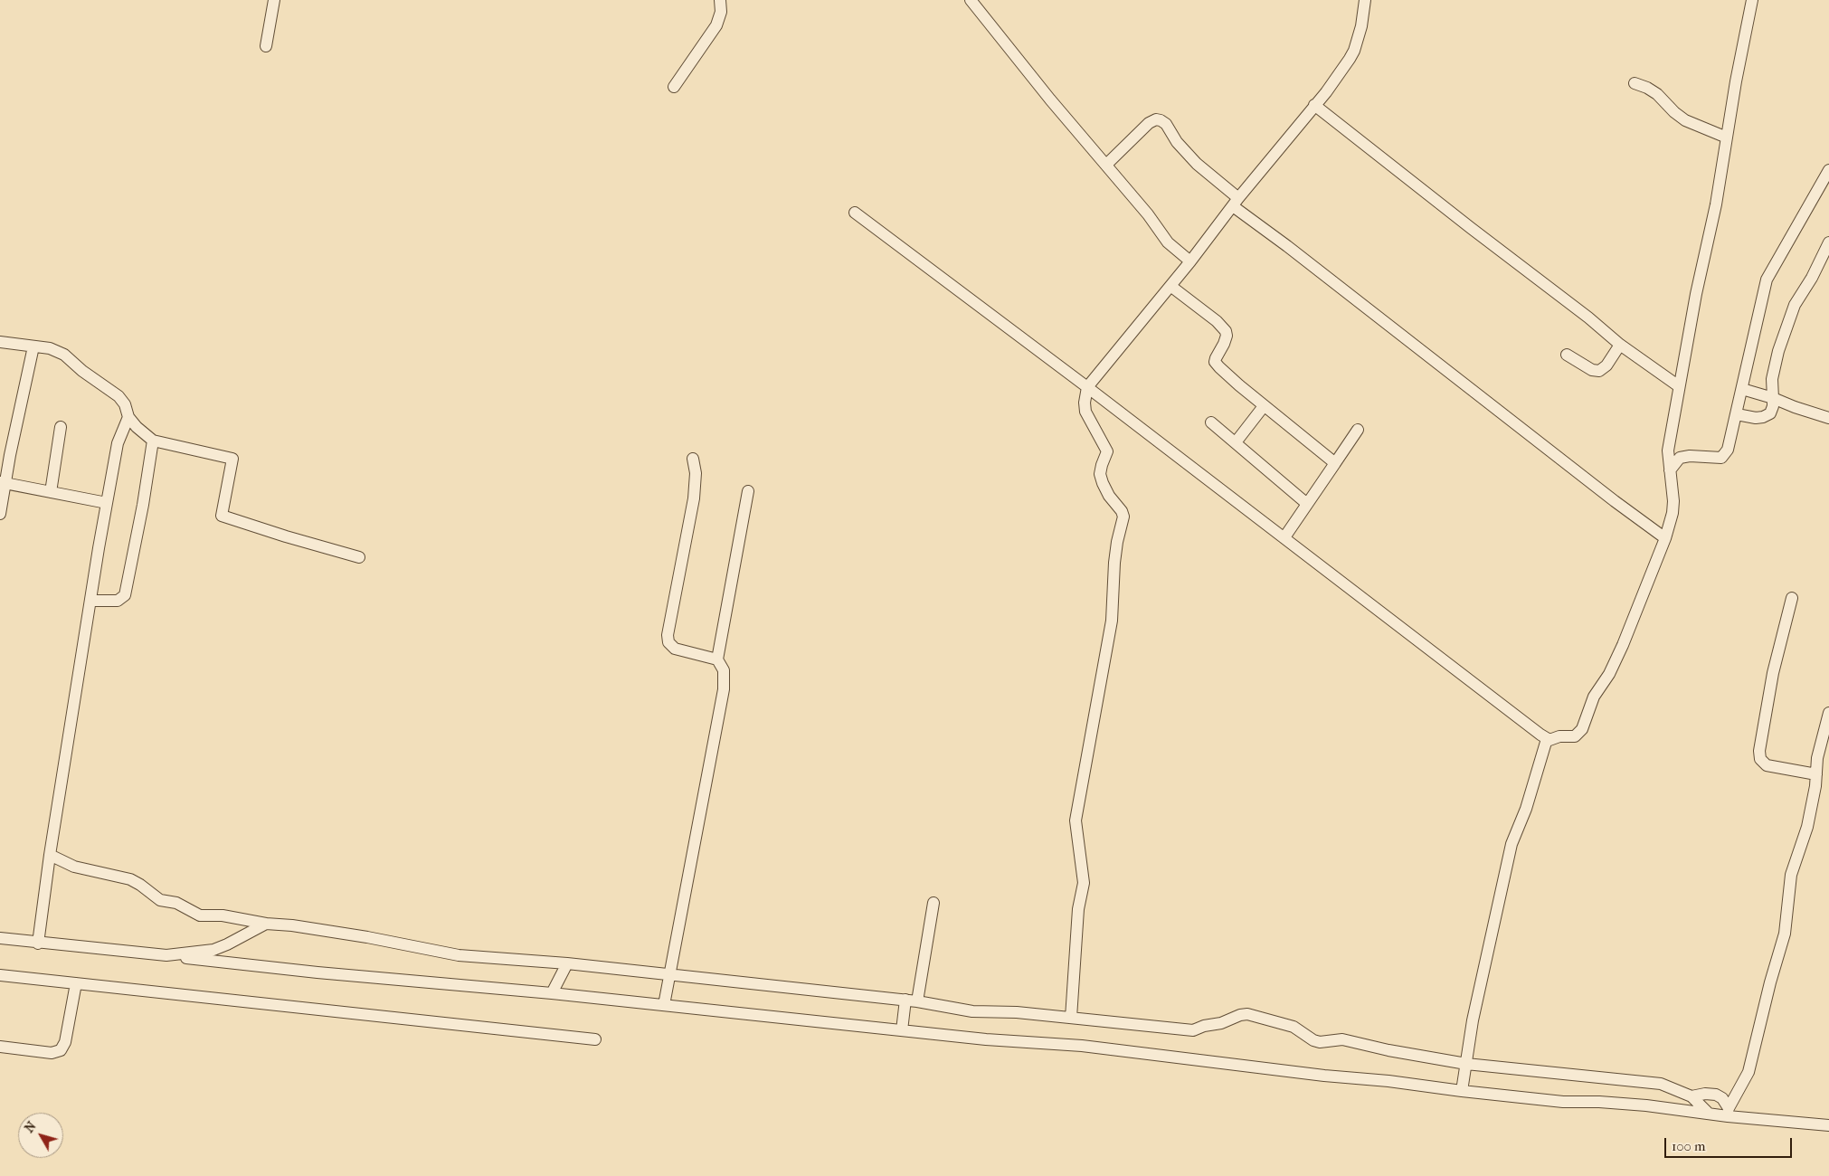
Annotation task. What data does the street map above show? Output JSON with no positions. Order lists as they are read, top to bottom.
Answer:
{
  "scale_bar": "100 m",
  "north": "top left"
}
